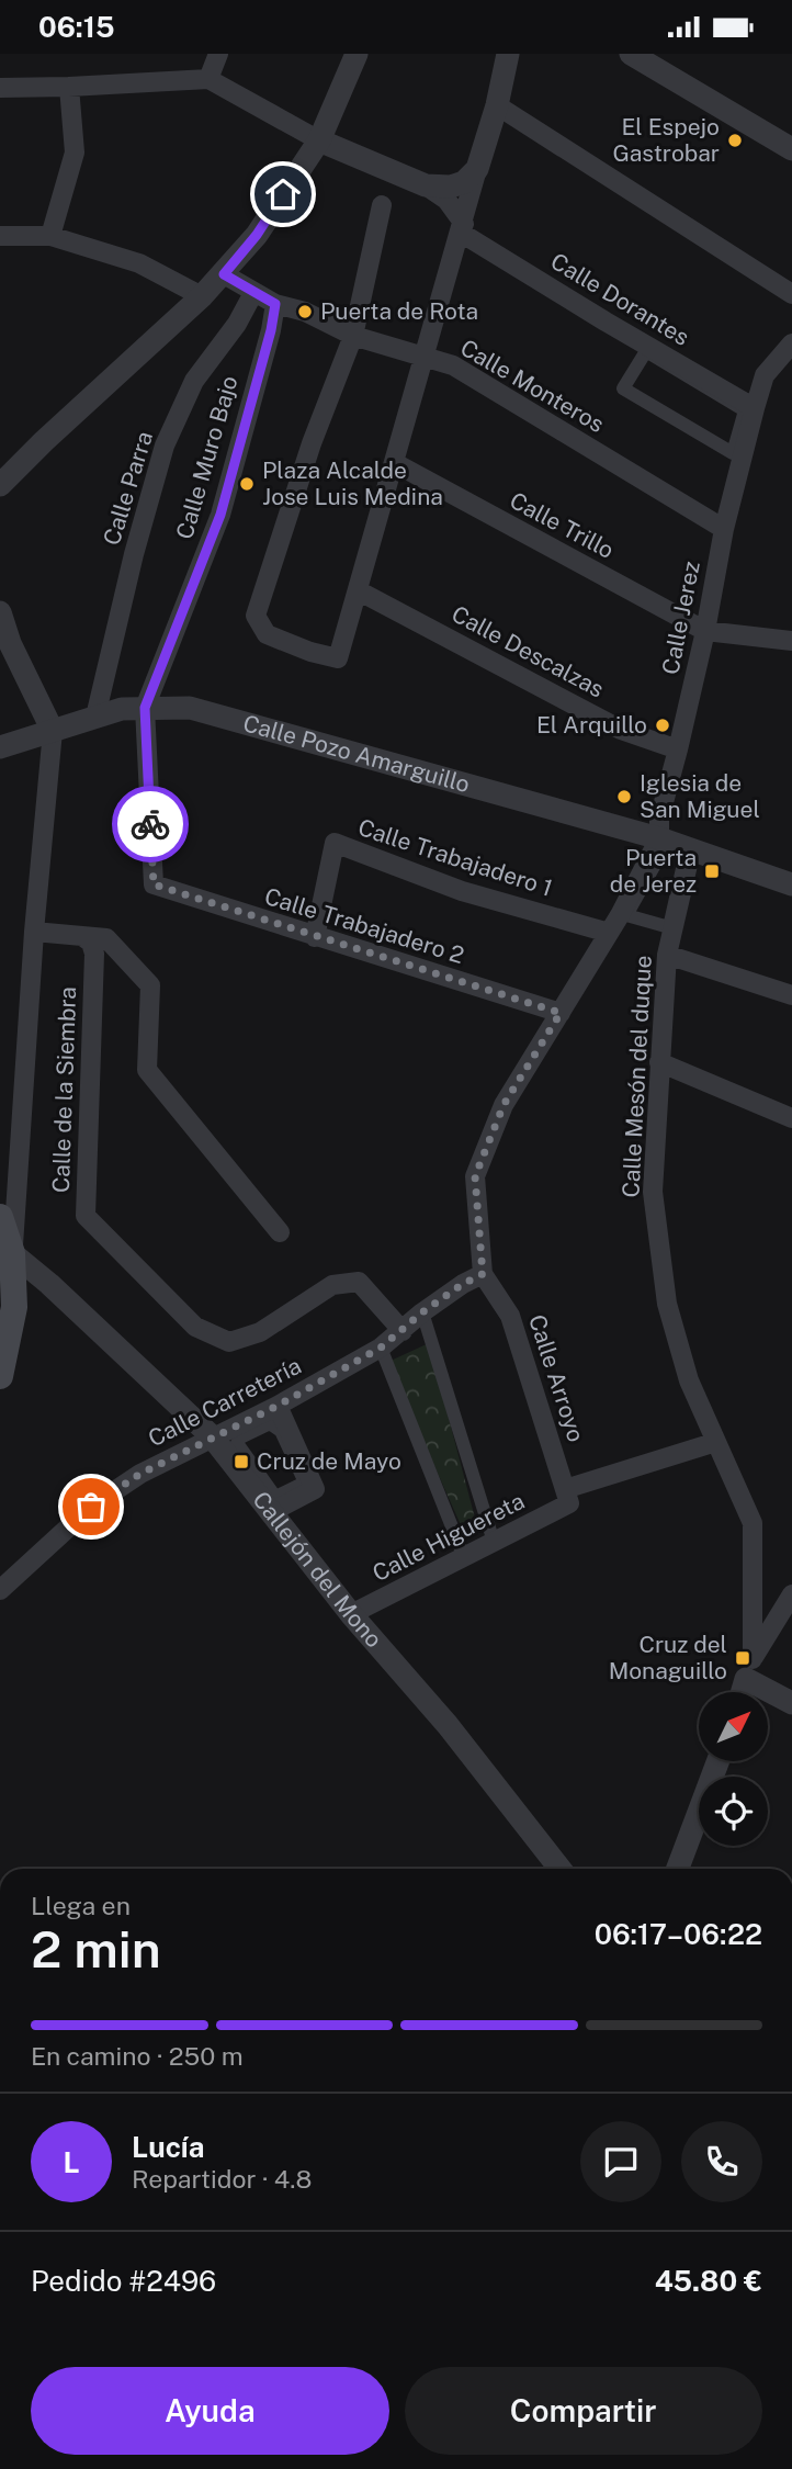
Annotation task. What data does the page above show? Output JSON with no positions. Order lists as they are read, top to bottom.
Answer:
{
  "streets": {
    "street": [
      "Calle Dorantes",
      "Calle Monteros",
      "Calle Muro Bajo",
      "Calle Parra",
      "Calle Trillo",
      "Calle Jerez",
      "Calle Descalzas",
      "Calle Pozo Amarguillo",
      "Calle Trabajadero 1",
      "Calle Trabajadero 2",
      "Calle Mesón del duque",
      "Calle de la Siembra",
      "Calle Arroyo",
      "Calle Carretería",
      "Calle Higuereta",
      "Callejón del Mono"
    ]
  },
  "crossings": [
    ["Calle Dorantes", "Calle Jerez"],
    ["Calle Monteros", "Calle Muro Bajo"],
    ["Calle Monteros", "Calle Parra"],
    ["Calle Monteros", "Calle Jerez"],
    ["Calle Muro Bajo", "Calle Pozo Amarguillo"],
    ["Calle Muro Bajo", "Calle Trabajadero 2"],
    ["Calle Parra", "Calle Pozo Amarguillo"],
    ["Calle Trillo", "Calle Jerez"],
    ["Calle Jerez", "Calle Descalzas"],
    ["Calle Jerez", "Calle Pozo Amarguillo"],
    ["Calle Pozo Amarguillo", "Calle Trabajadero 2"],
    ["Calle Pozo Amarguillo", "Calle Mesón del duque"],
    ["Calle Trabajadero 1", "Calle Trabajadero 2"],
    ["Calle Mesón del duque", "Calle Higuereta"],
    ["Calle de la Siembra", "Calle Carretería"],
    ["Calle Arroyo", "Calle Carretería"],
    ["Calle Arroyo", "Calle Higuereta"],
    ["Calle Carretería", "Callejón del Mono"],
    ["Calle Higuereta", "Callejón del Mono"]
  ],
  "places": {
    "other": [
      "El Espejo Gastrobar",
      "Puerta de Rota",
      "Plaza Alcalde Jose Luis Medina",
      "El Arquillo",
      "Iglesia de San Miguel"
    ],
    "transit": ["Puerta de Jerez", "Cruz de Mayo", "Cruz del Monaguillo"]
  },
  "north": "top right",
  "page": {
    "status": "06:15",
    "heading": ["2 min", "Llega en", "06:17–06:22"],
    "panel": [
      "Lucía",
      "Repartidor · 4.8",
      "Pedido #2496",
      "45.80 €"
    ],
    "bar": "En camino · 250 m",
    "round": "L",
    "buttons": ["Ayuda", "Compartir"]
  }
}
